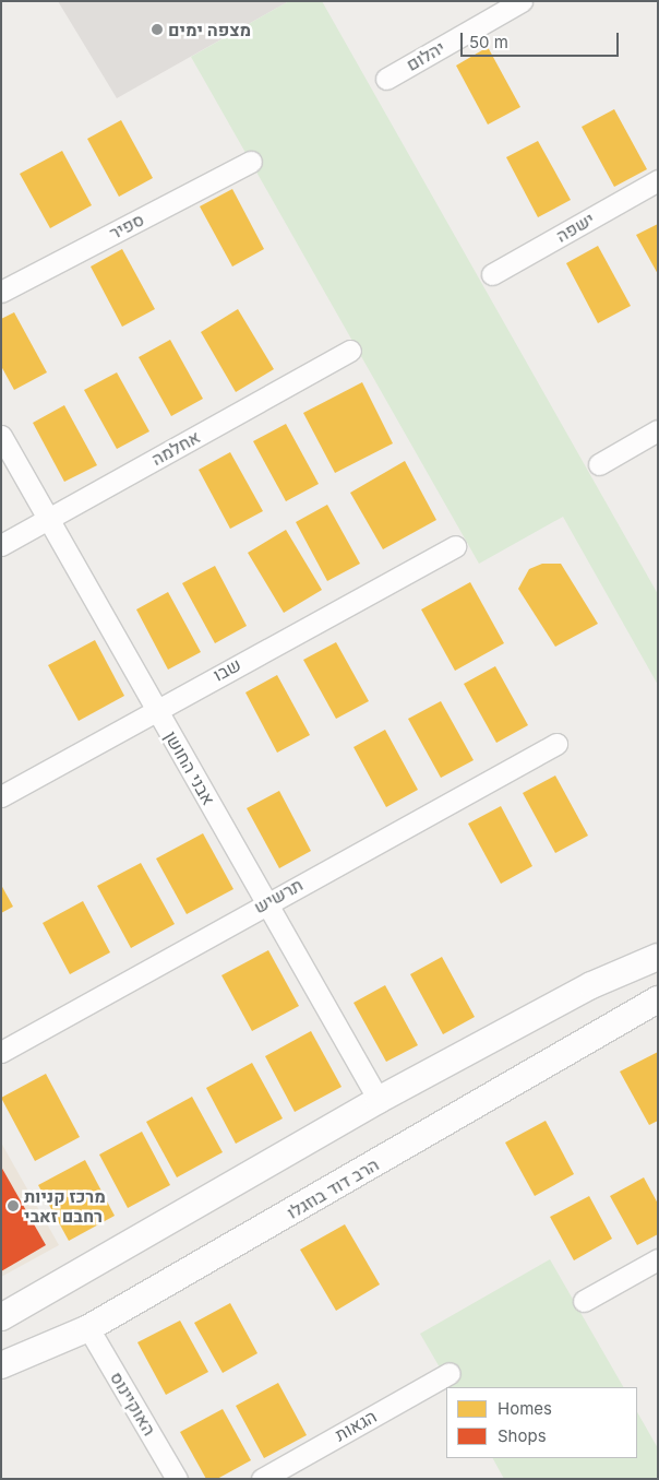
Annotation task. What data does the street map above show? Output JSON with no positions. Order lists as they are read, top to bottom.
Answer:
{
  "streets": {
    "street": [
      "יהלום",
      "ספיר",
      "ישפה",
      "אחלמה",
      "שבו",
      "אבני החושן",
      "תרשיש",
      "הרב דוד בוזגלו",
      "האוקיינוס",
      "הגאות"
    ]
  },
  "crossings": [
    ["אחלמה", "אבני החושן"],
    ["שבו", "אבני החושן"],
    ["אבני החושן", "תרשיש"],
    ["הרב דוד בוזגלו", "האוקיינוס"]
  ],
  "places": ["מצפה ימים", "מרכז קניות רחבם זאבי"],
  "legend": ["Homes", "Shops"],
  "scale_bar": "50 m"
}
